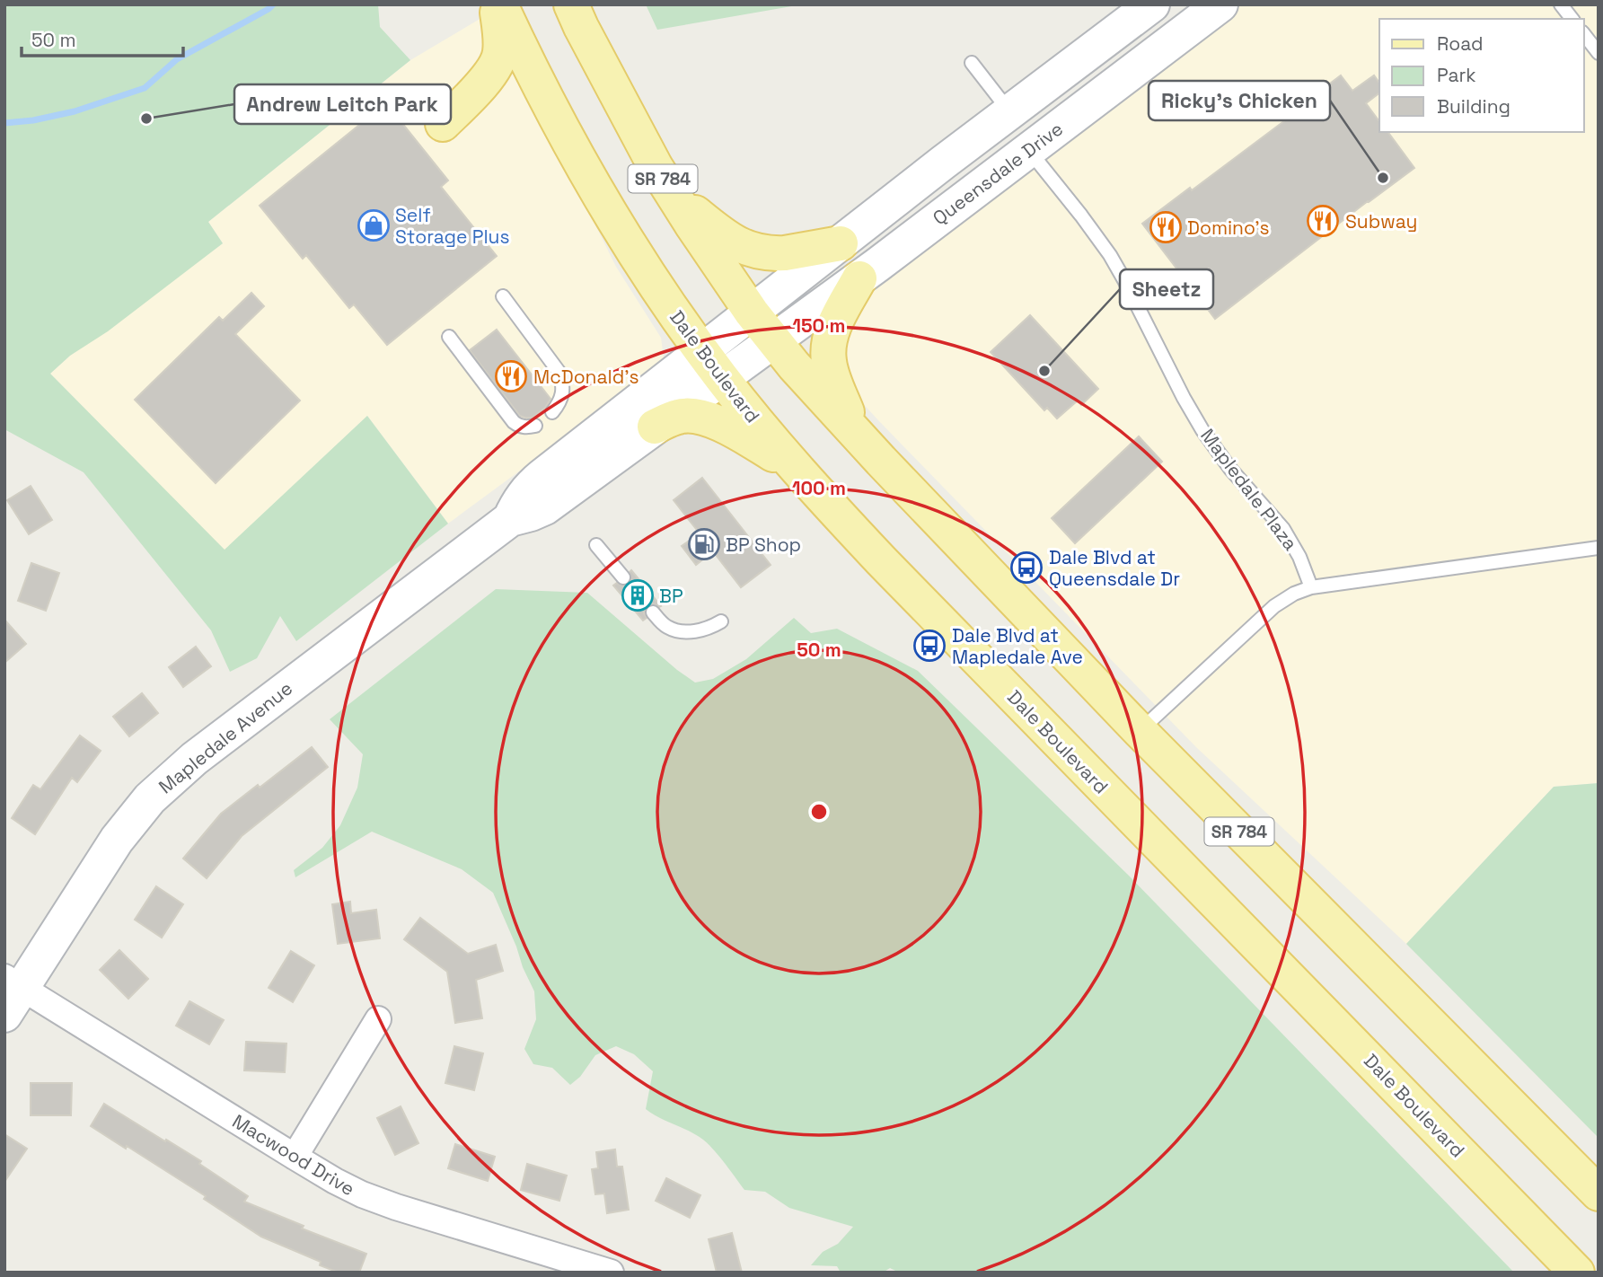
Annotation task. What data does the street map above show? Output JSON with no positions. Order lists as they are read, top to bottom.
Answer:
{
  "streets": {
    "main road": ["SR 784", "Dale Boulevard"],
    "street": ["Queensdale Drive", "Mapledale Avenue", "Macwood Drive"],
    "lane": ["Mapledale Plaza"]
  },
  "crossings": [
    ["Queensdale Drive", "SR 784"],
    ["Queensdale Drive", "Mapledale Plaza"],
    ["Queensdale Drive", "Mapledale Avenue"],
    ["SR 784", "Mapledale Avenue"],
    ["Dale Boulevard", "Mapledale Avenue"],
    ["Mapledale Avenue", "Macwood Drive"]
  ],
  "places": {
    "other": ["Andrew Leitch Park", "Ricky's Chicken", "Sheetz"],
    "restaurant": ["Subway", "Domino's", "McDonald's"],
    "shop": ["Self Storage Plus"],
    "fuel station": ["BP Shop"],
    "bus stop": ["Dale Blvd at Queensdale Dr", "Dale Blvd at Mapledale Ave"],
    "building": ["BP"]
  },
  "legend": ["Road", "Park", "Building"],
  "scale_bar": "50 m",
  "rings": ["150 m", "100 m", "50 m"]
}
